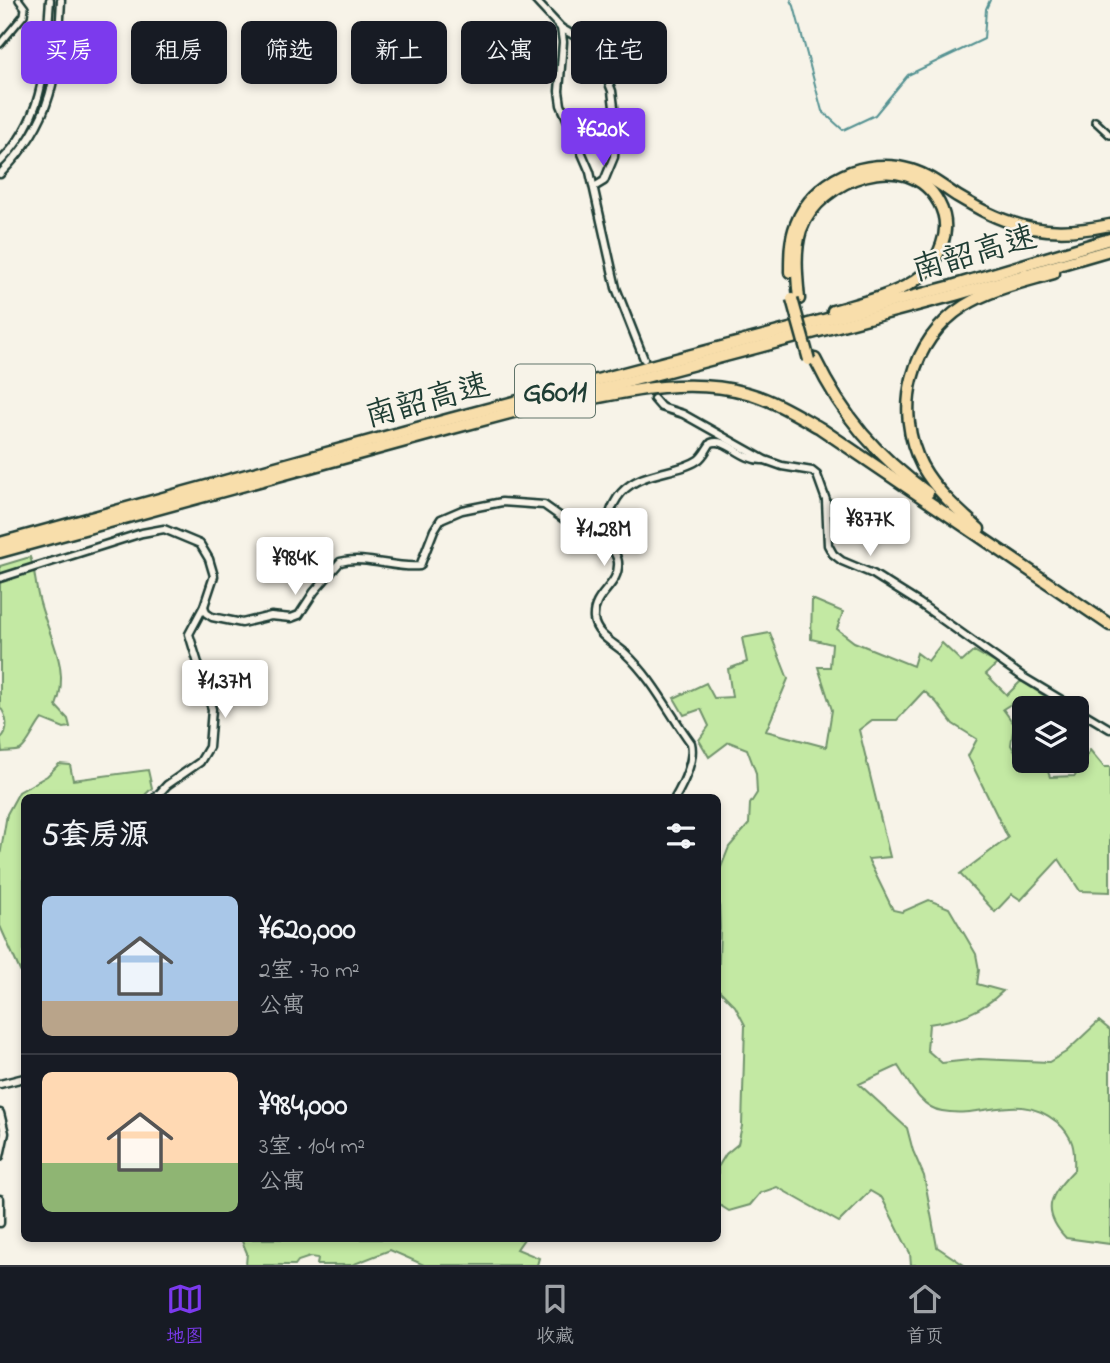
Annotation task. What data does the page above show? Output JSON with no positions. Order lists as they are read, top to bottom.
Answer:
{
  "streets": {
    "highway": ["南韶高速", "G6011"]
  },
  "page": {
    "chip": [
      "买房",
      "租房",
      "筛选",
      "新上",
      "公寓",
      "住宅"
    ],
    "price": [
      "¥620K",
      "¥877K",
      "¥1.28M",
      "¥984K",
      "¥1.37M"
    ],
    "heading": "5套房源",
    "list": [
      {
        "name": "¥620,000",
        "note": "2室 · 70 m² · 公寓"
      },
      {
        "name": "¥984,000",
        "note": "3室 · 104 m² · 公寓"
      }
    ],
    "tabs": ["地图", "收藏", "首页"]
  }
}
